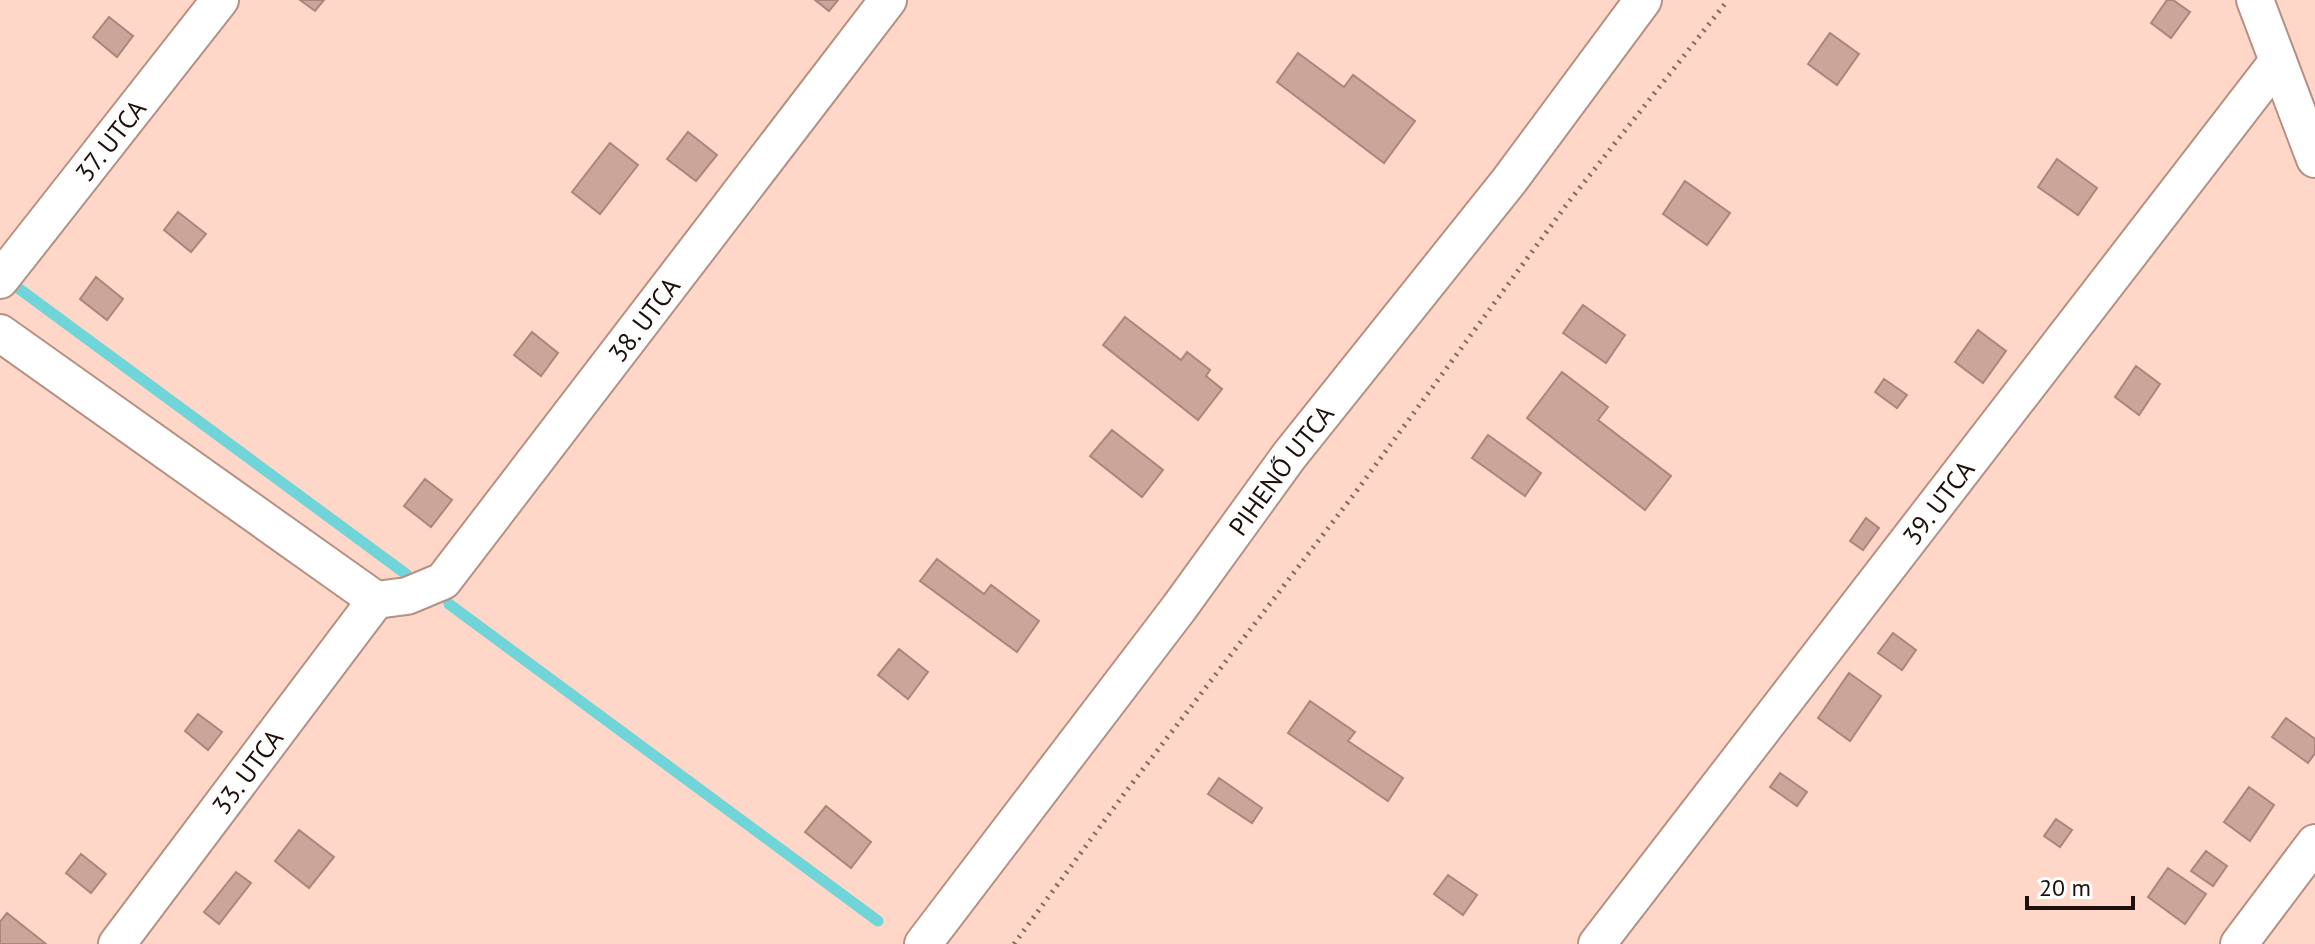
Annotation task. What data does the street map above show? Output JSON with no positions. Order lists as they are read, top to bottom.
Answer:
{
  "streets": {
    "street": [
      "37. UTCA",
      "38. UTCA",
      "PIHENŐ UTCA",
      "39. UTCA",
      "33. UTCA"
    ]
  },
  "crossings": [
    ["38. UTCA", "33. UTCA"]
  ],
  "scale_bar": "20 m"
}
